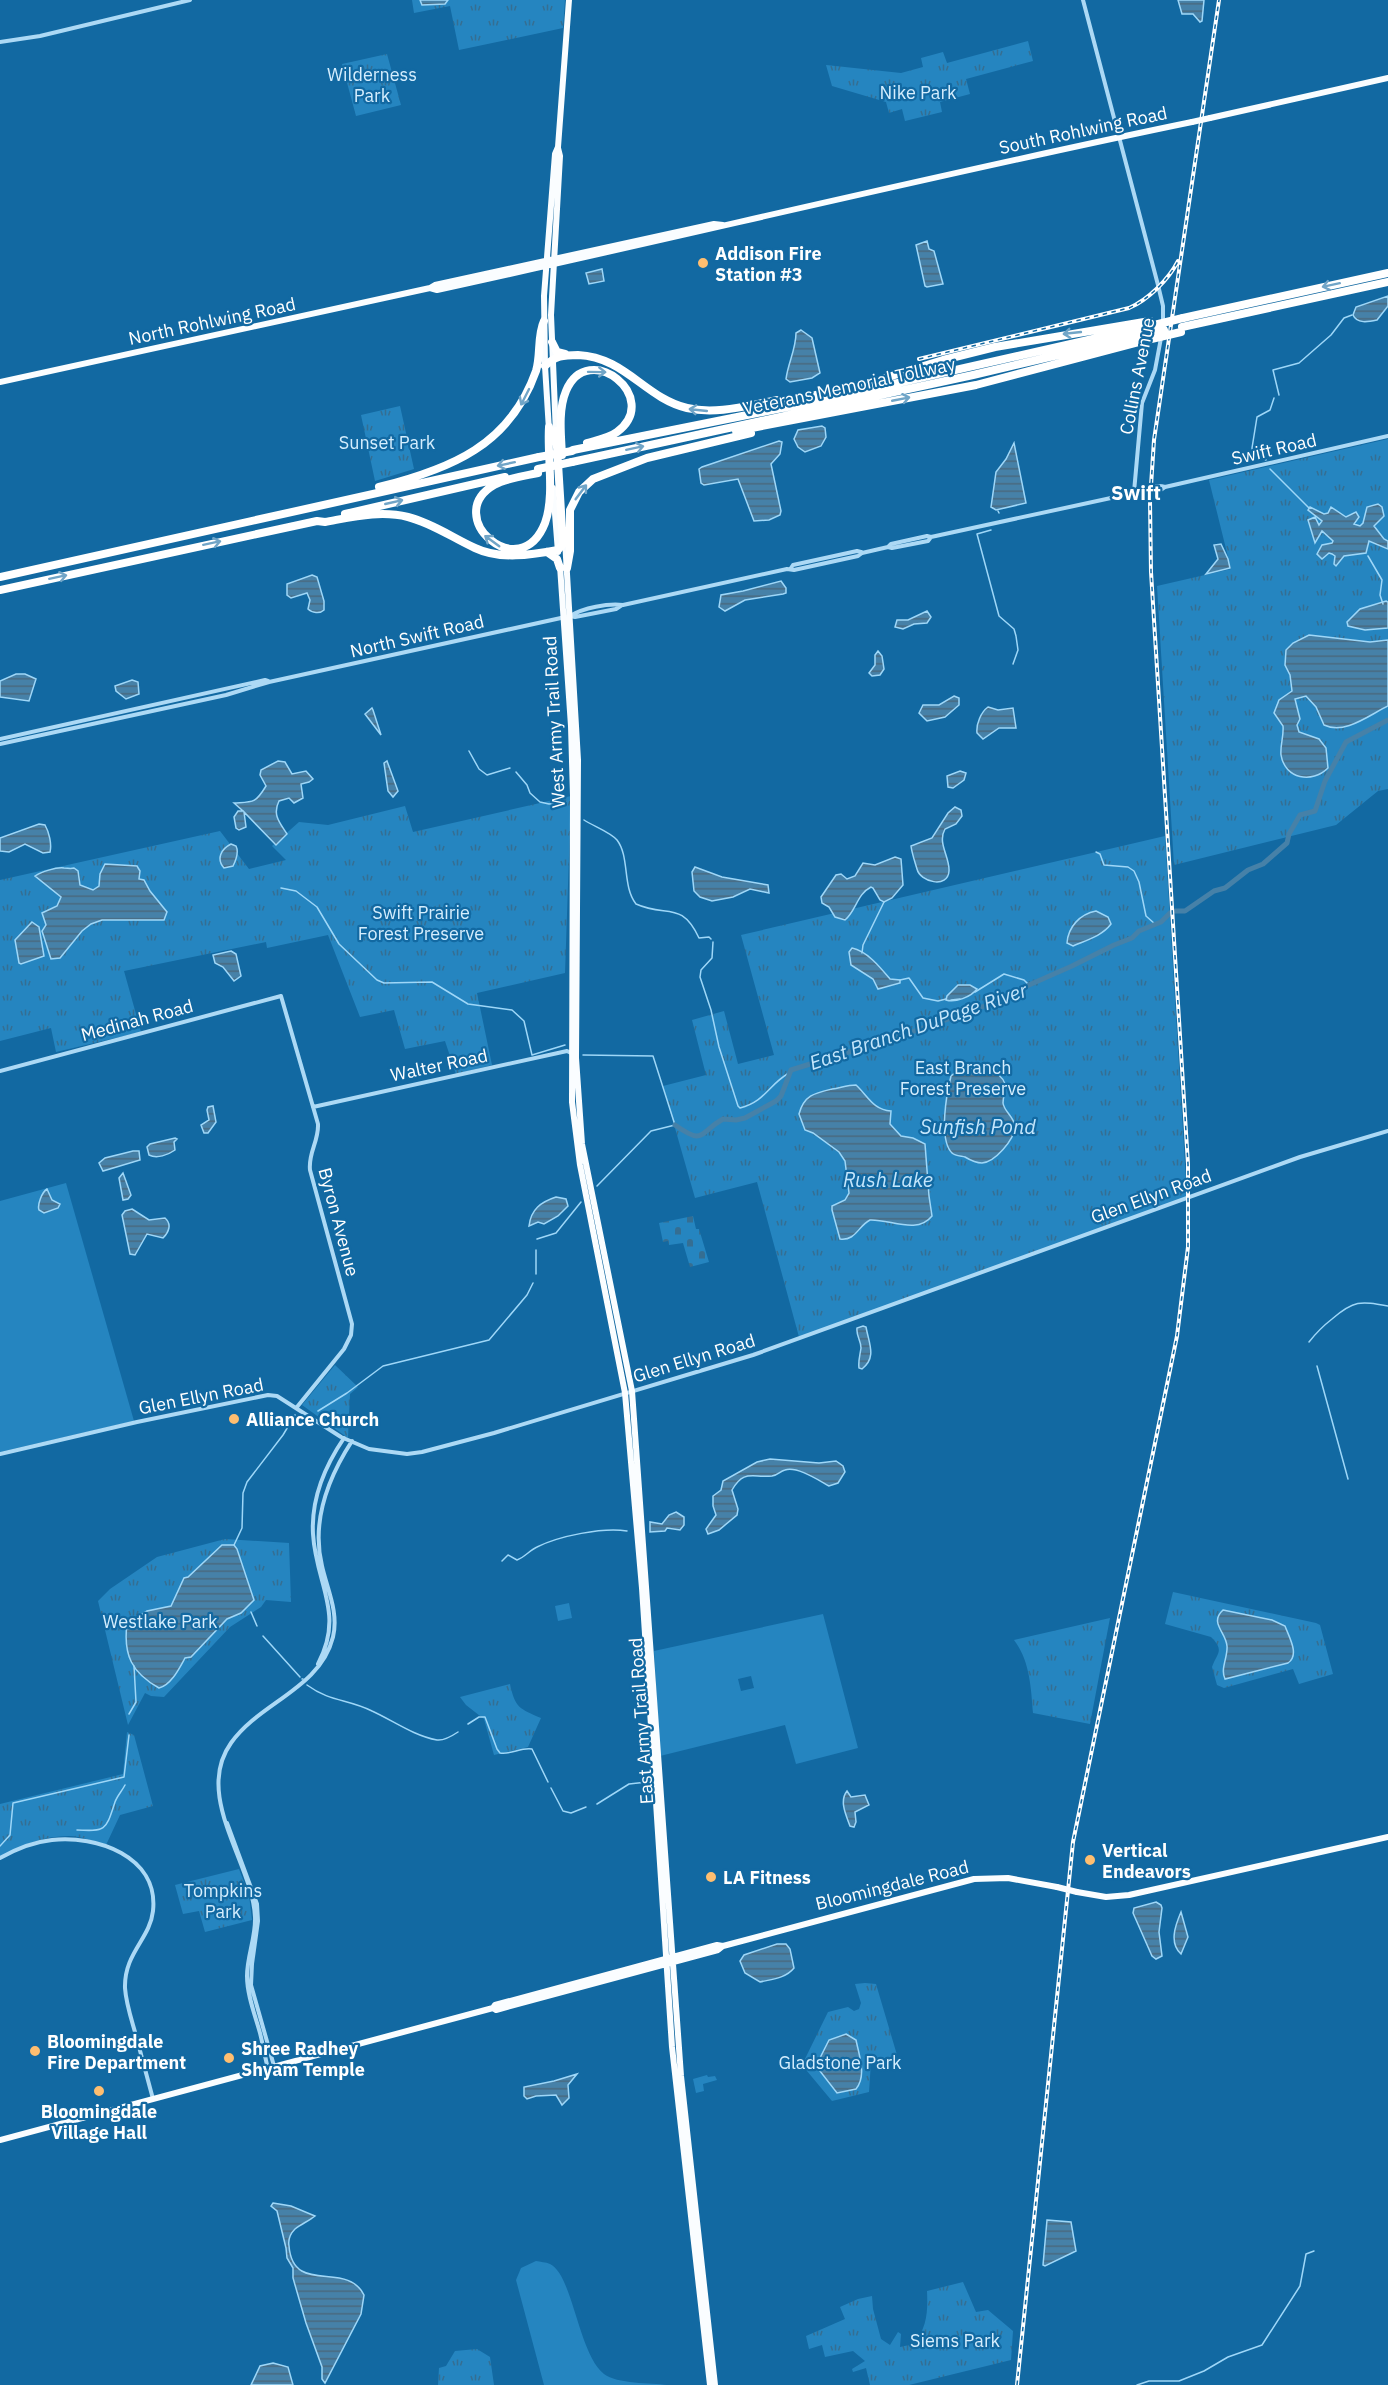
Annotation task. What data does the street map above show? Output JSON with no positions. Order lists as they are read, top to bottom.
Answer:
{
  "streets": {
    "highway": ["Veterans Memorial Tollway"],
    "main road": [
      "South Rohlwing Road",
      "North Rohlwing Road",
      "West Army Trail Road",
      "East Army Trail Road",
      "Bloomingdale Road"
    ],
    "street": [
      "Collins Avenue",
      "Swift Road",
      "North Swift Road",
      "Medinah Road",
      "Walter Road",
      "Glen Ellyn Road",
      "Byron Avenue"
    ]
  },
  "crossings": [
    ["South Rohlwing Road", "North Rohlwing Road"],
    ["South Rohlwing Road", "Collins Avenue"],
    ["North Rohlwing Road", "West Army Trail Road"],
    ["Collins Avenue", "Swift Road"],
    ["Swift Road", "North Swift Road"],
    ["North Swift Road", "West Army Trail Road"],
    ["West Army Trail Road", "Walter Road"],
    ["West Army Trail Road", "East Army Trail Road"],
    ["Medinah Road", "Byron Avenue"],
    ["Walter Road", "Byron Avenue"],
    ["Glen Ellyn Road", "Byron Avenue"],
    ["Glen Ellyn Road", "East Army Trail Road"],
    ["East Army Trail Road", "Bloomingdale Road"]
  ],
  "districts": ["Swift"],
  "water": ["East Branch DuPage River", "Sunfish Pond", "Rush Lake"],
  "parks": [
    "Wilderness Park",
    "Nike Park",
    "Sunset Park",
    "Swift Prairie Forest Preserve",
    "East Branch Forest Preserve",
    "Westlake Park",
    "Tompkins Park",
    "Gladstone Park",
    "Siems Park"
  ],
  "places": [
    "Addison Fire Station #3",
    "Alliance Church",
    "Vertical Endeavors",
    "LA Fitness",
    "Bloomingdale Fire Department",
    "Shree Radhey Shyam Temple",
    "Bloomingdale Village Hall"
  ]
}
